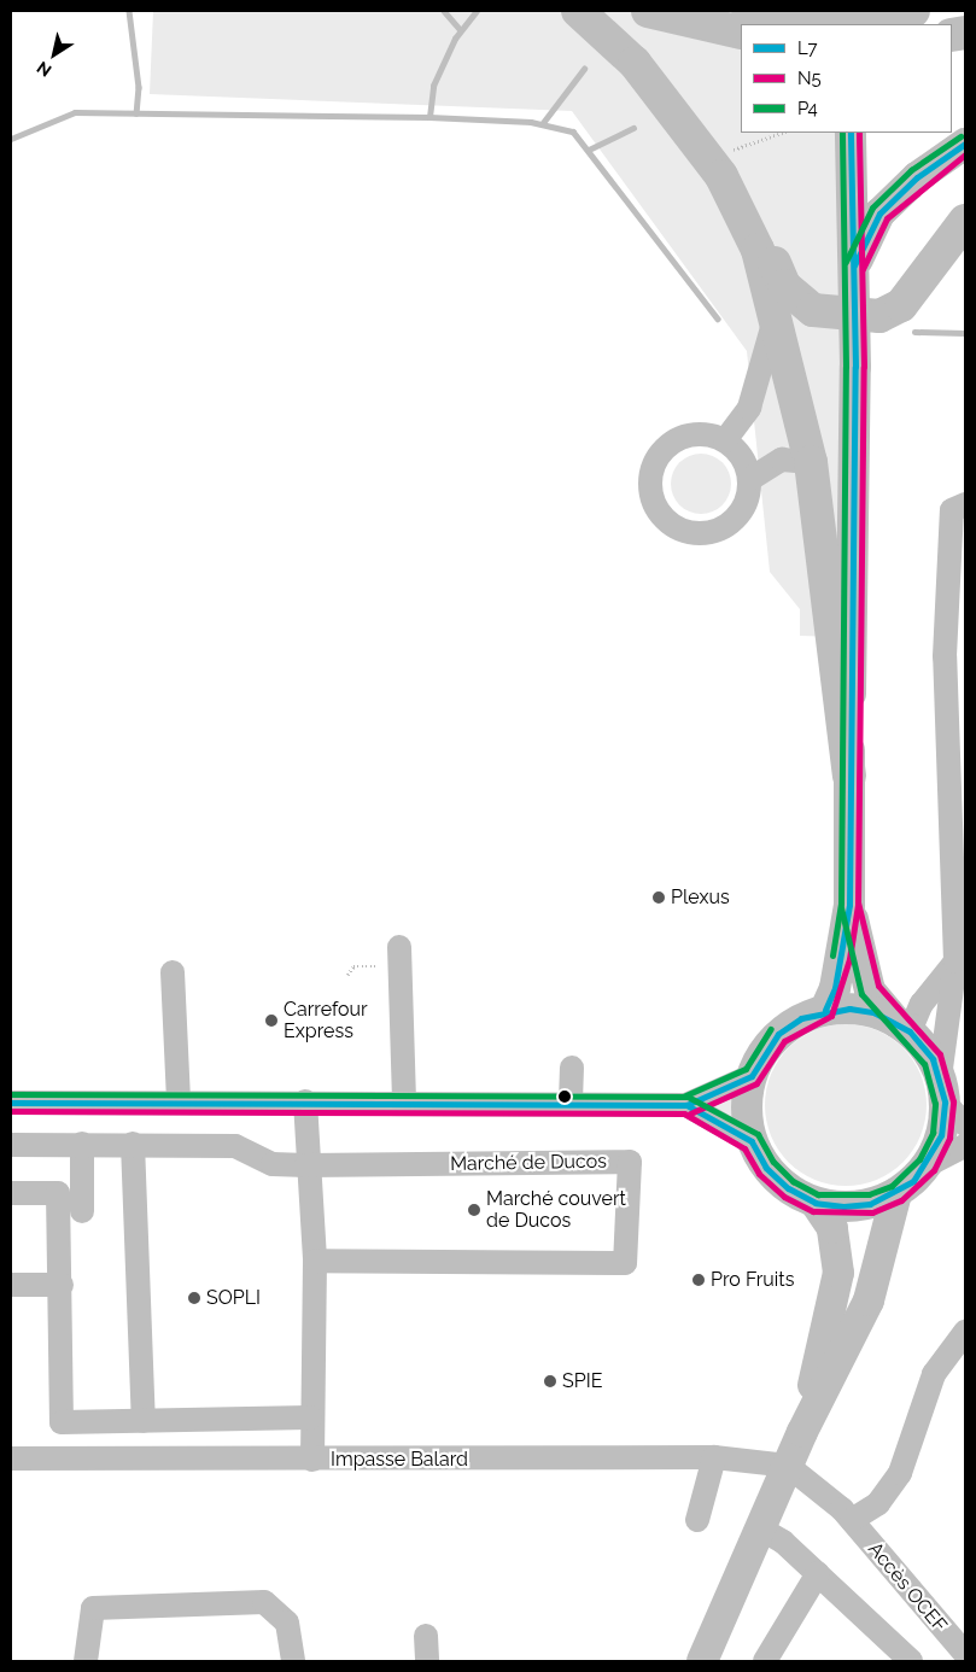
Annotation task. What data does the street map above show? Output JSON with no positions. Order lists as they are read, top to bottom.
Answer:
{
  "streets": {
    "street": ["Marché de Ducos", "Impasse Balard", "Accès OCEF"]
  },
  "crossings": [
    ["Impasse Balard", "Accès OCEF"]
  ],
  "places": [
    "Plexus",
    "Carrefour Express",
    "Marché couvert de Ducos",
    "Pro Fruits",
    "SOPLI",
    "SPIE"
  ],
  "lines": ["transit line L7", "transit line N5", "transit line P4"],
  "legend": ["L7", "N5", "P4"],
  "north": "bottom left"
}
